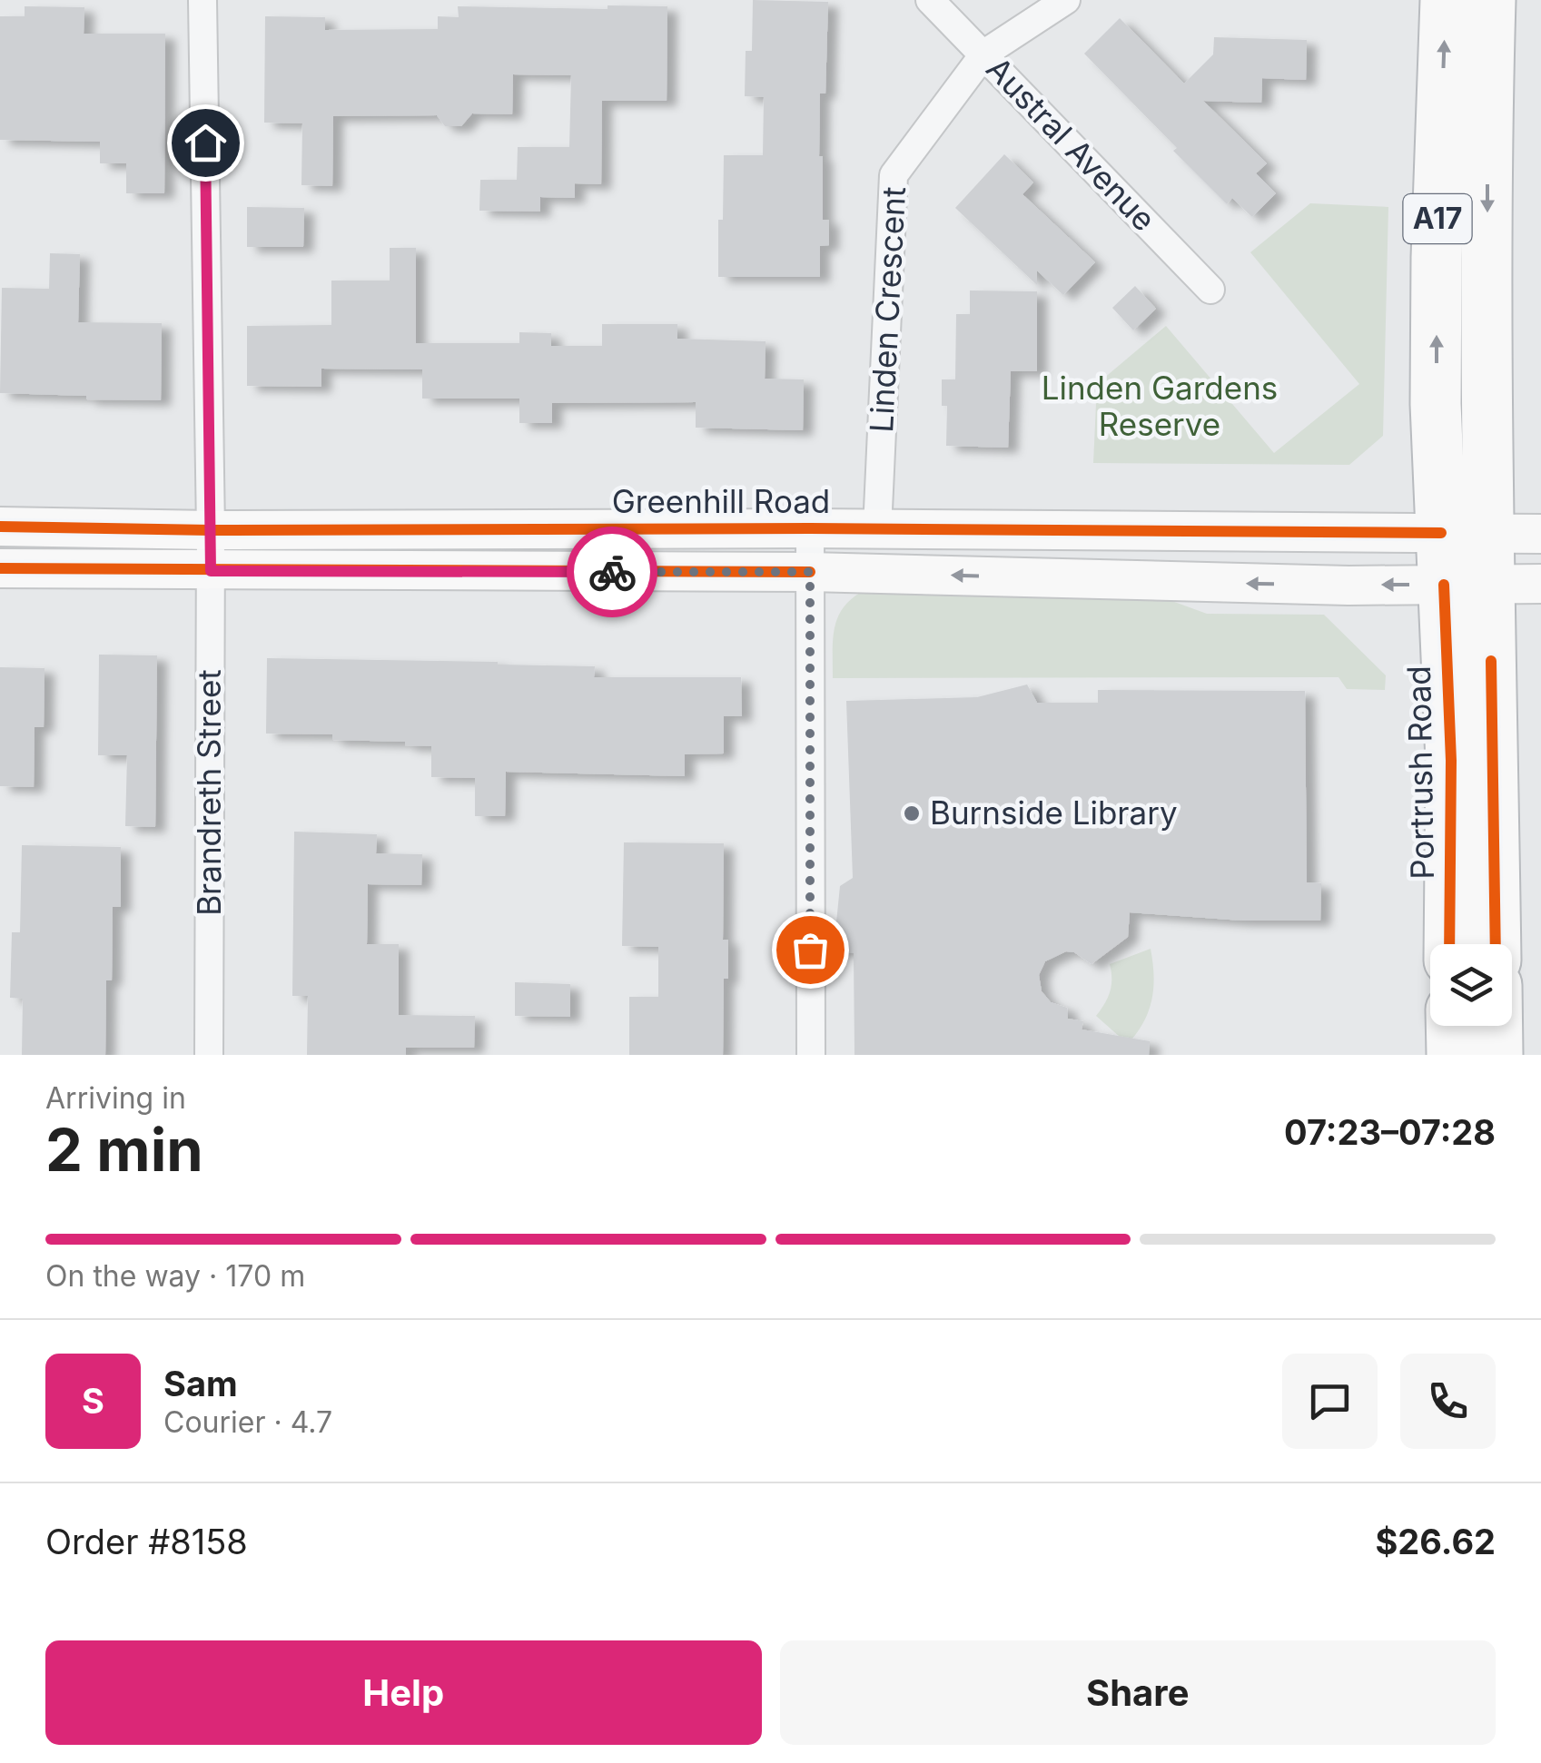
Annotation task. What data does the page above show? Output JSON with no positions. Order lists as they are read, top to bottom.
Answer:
{
  "streets": {
    "highway": ["A17", "Portrush Road"],
    "main road": ["Greenhill Road"],
    "street": ["Austral Avenue", "Linden Crescent", "Brandreth Street"]
  },
  "crossings": [
    ["Austral Avenue", "Linden Crescent"],
    ["Linden Crescent", "Greenhill Road"],
    ["Greenhill Road", "Portrush Road"],
    ["Greenhill Road", "Brandreth Street"]
  ],
  "parks": ["Linden Gardens Reserve"],
  "places": ["Burnside Library"],
  "page": {
    "heading": ["2 min", "Arriving in", "07:23–07:28"],
    "panel": [
      "Sam",
      "Courier · 4.7",
      "Order #8158",
      "$26.62"
    ],
    "bar": "On the way · 170 m",
    "round": "S",
    "buttons": ["Help", "Share"]
  }
}
